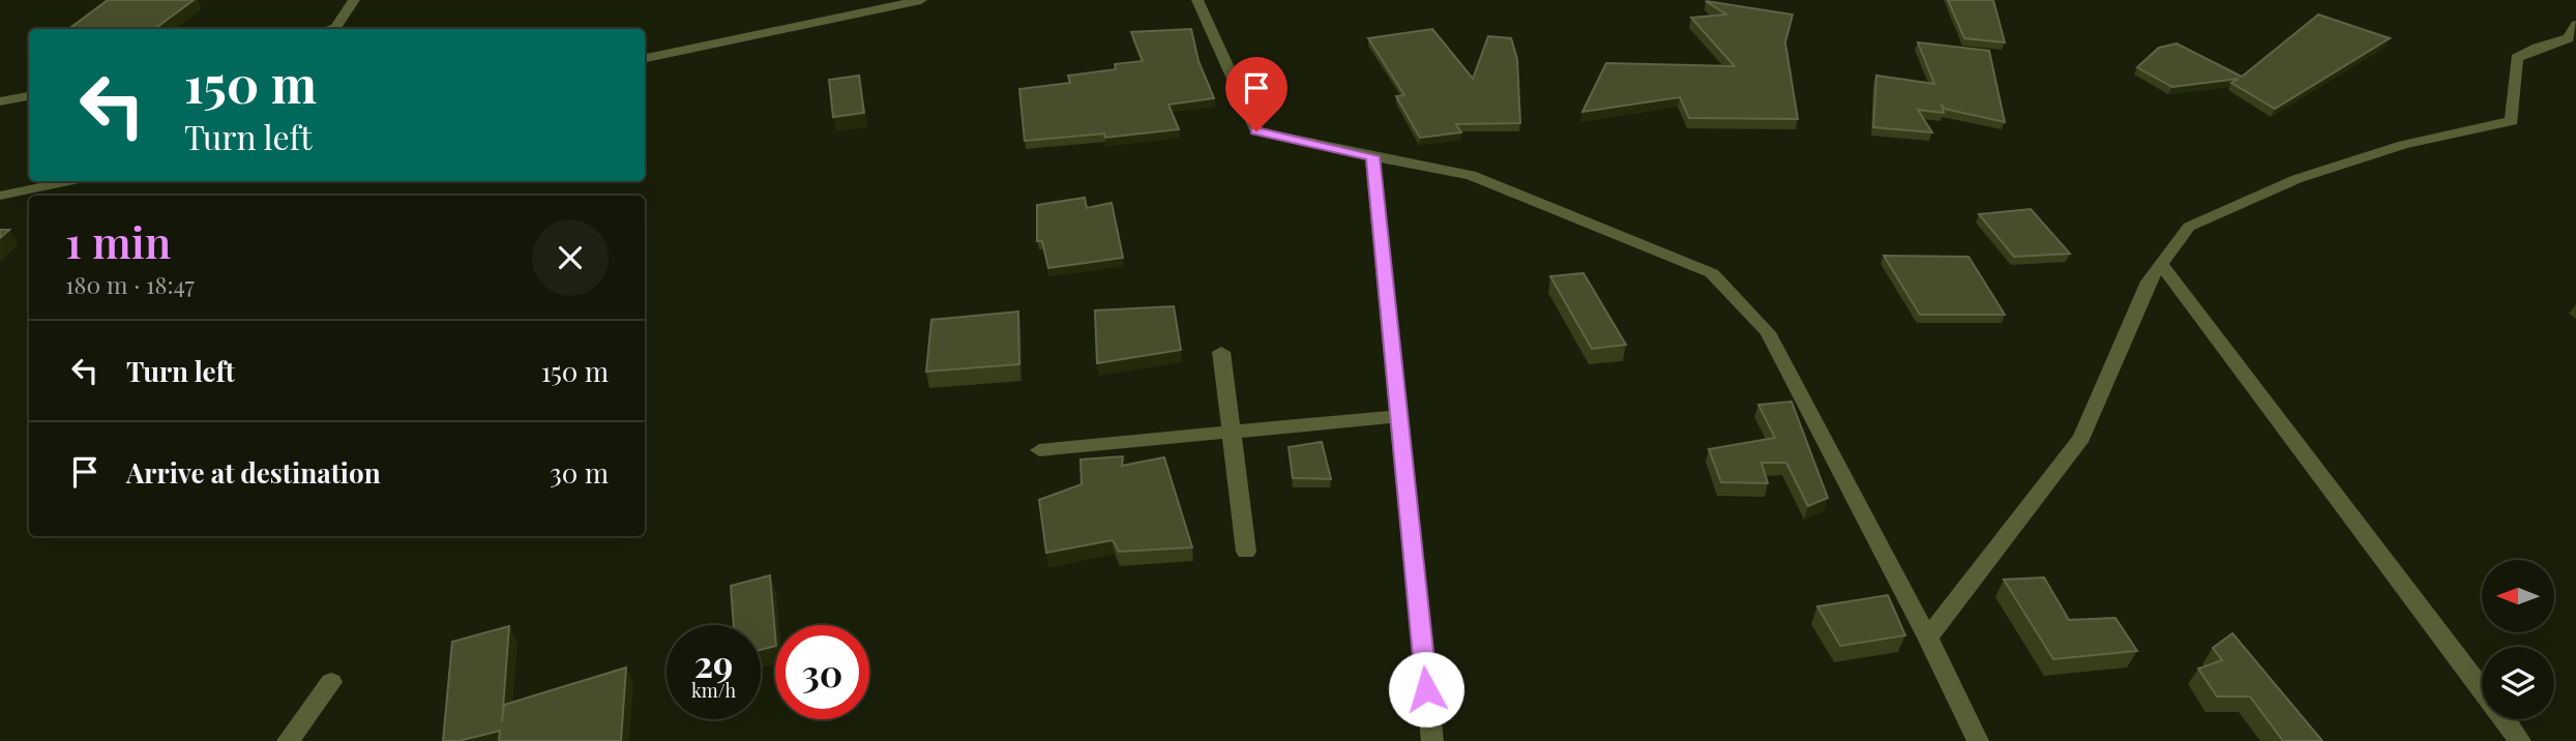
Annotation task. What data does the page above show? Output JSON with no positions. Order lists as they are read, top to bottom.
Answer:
{
  "north": "left",
  "page": {
    "turn": ["150 m", "Turn left"],
    "heading": ["1 min", "180 m · 18:47"],
    "list": [
      {
        "name": "Turn left",
        "value": "150 m"
      },
      {
        "name": "Arrive at destination",
        "value": "30 m"
      }
    ],
    "speed": "29 km/h",
    "limit": "30"
  }
}
